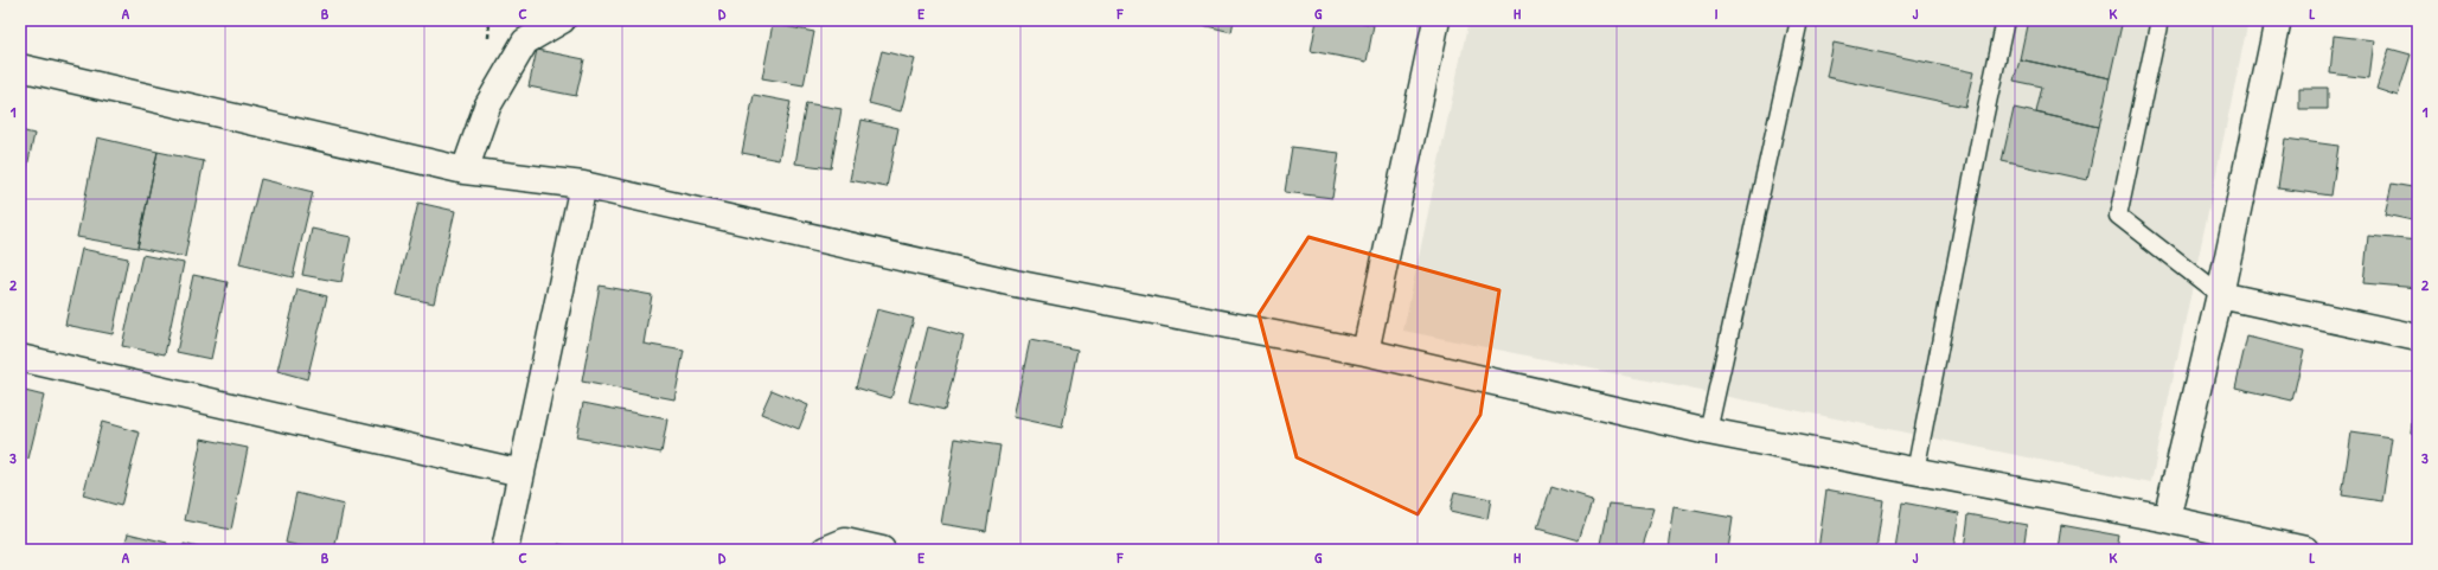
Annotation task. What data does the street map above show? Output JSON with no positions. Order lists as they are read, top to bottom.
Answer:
{
  "grid": {
    "columns": [
      "A",
      "B",
      "C",
      "D",
      "E",
      "F",
      "G",
      "H",
      "I",
      "J",
      "K",
      "L"
    ],
    "rows": ["1", "2", "3"]
  }
}
